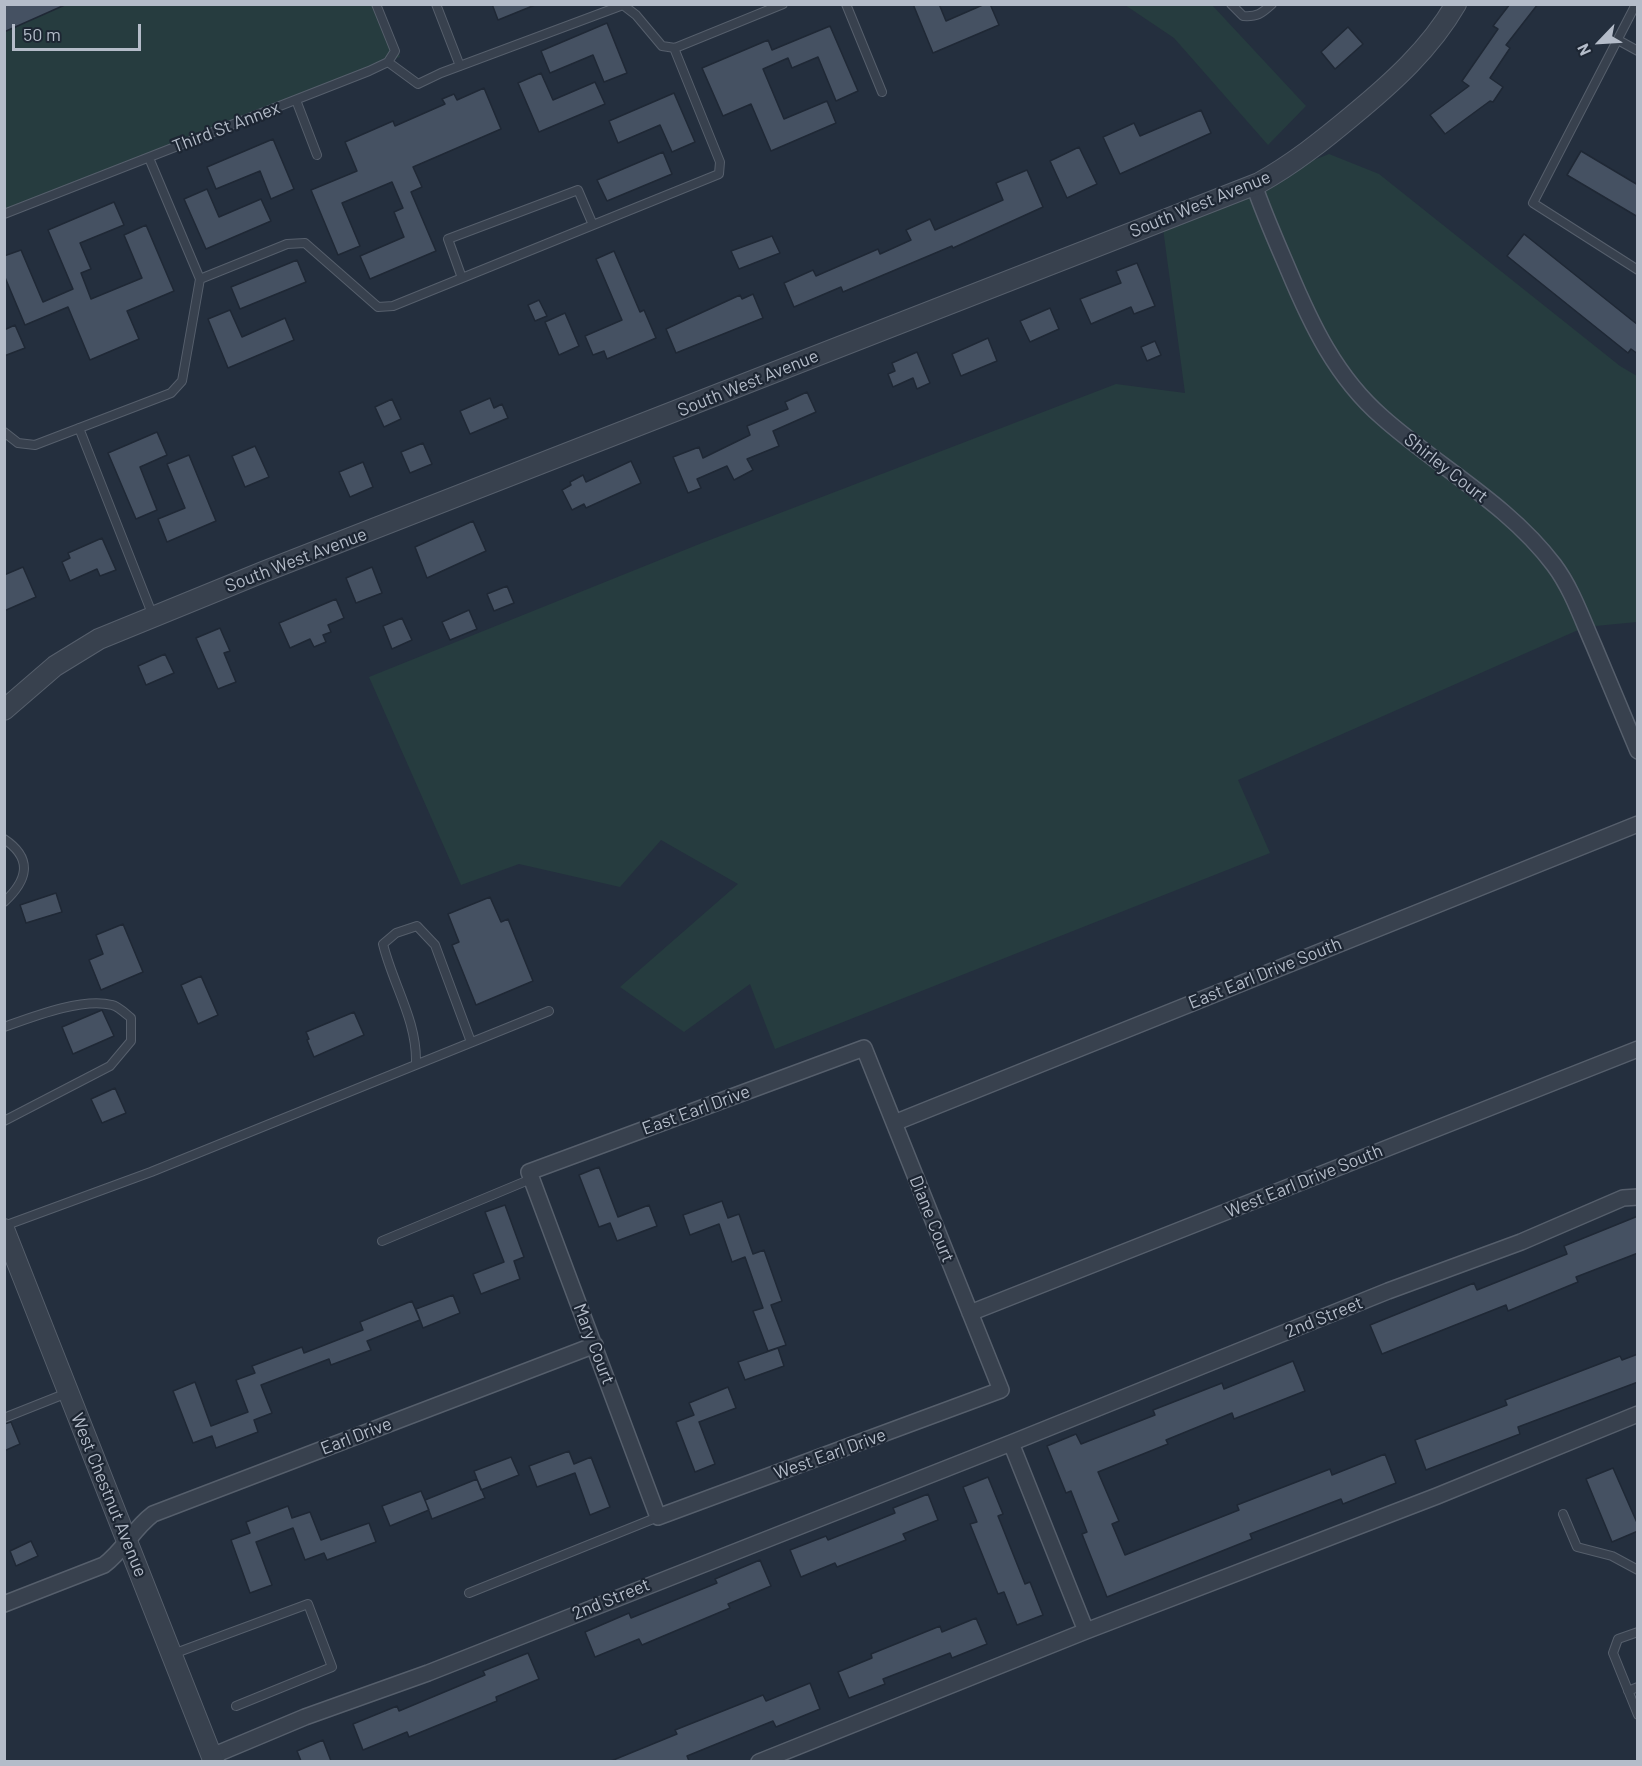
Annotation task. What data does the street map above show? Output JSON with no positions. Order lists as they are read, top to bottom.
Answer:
{
  "streets": {
    "street": [
      "South West Avenue",
      "Shirley Court",
      "East Earl Drive South",
      "East Earl Drive",
      "West Earl Drive South",
      "Diane Court",
      "2nd Street",
      "Mary Court",
      "Earl Drive",
      "West Earl Drive",
      "West Chestnut Avenue"
    ],
    "lane": ["Third St Annex"]
  },
  "crossings": [
    ["South West Avenue", "Shirley Court"],
    ["East Earl Drive South", "Diane Court"],
    ["East Earl Drive", "Diane Court"],
    ["East Earl Drive", "Mary Court"],
    ["West Earl Drive South", "Diane Court"],
    ["Diane Court", "West Earl Drive"],
    ["2nd Street", "West Chestnut Avenue"],
    ["Mary Court", "Earl Drive"],
    ["Mary Court", "West Earl Drive"],
    ["Earl Drive", "West Chestnut Avenue"]
  ],
  "scale_bar": "50 m",
  "north": "bottom left"
}
